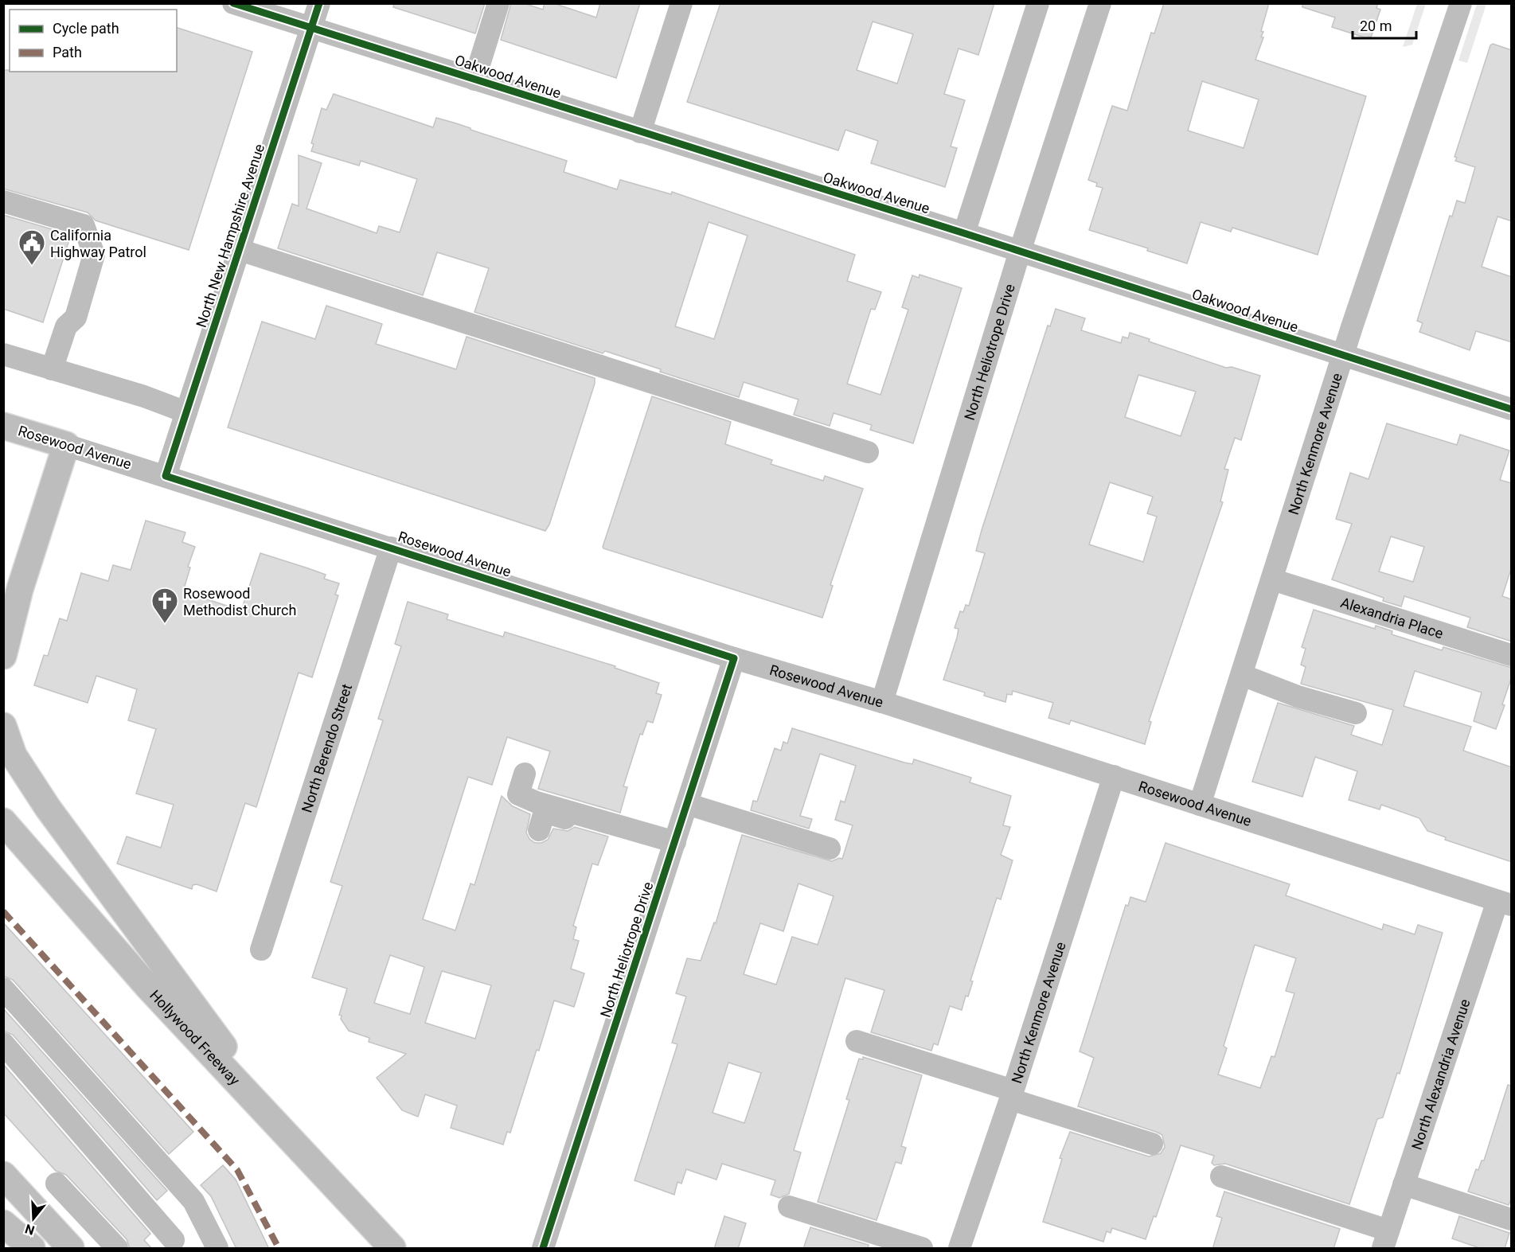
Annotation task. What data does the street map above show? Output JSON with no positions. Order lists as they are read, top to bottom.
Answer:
{
  "streets": {
    "main road": ["Rosewood Avenue", "Hollywood Freeway"],
    "street": [
      "Oakwood Avenue",
      "North New Hampshire Avenue",
      "North Heliotrope Drive",
      "North Kenmore Avenue",
      "Alexandria Place",
      "North Berendo Street",
      "North Alexandria Avenue"
    ]
  },
  "crossings": [
    ["Oakwood Avenue", "North New Hampshire Avenue"],
    ["Oakwood Avenue", "North Heliotrope Drive"],
    ["Oakwood Avenue", "North Kenmore Avenue"],
    ["North New Hampshire Avenue", "Rosewood Avenue"],
    ["North Heliotrope Drive", "Rosewood Avenue"],
    ["North Kenmore Avenue", "Rosewood Avenue"],
    ["North Kenmore Avenue", "Alexandria Place"],
    ["Rosewood Avenue", "North Berendo Street"],
    ["Rosewood Avenue", "North Alexandria Avenue"]
  ],
  "places": {
    "public building": ["California Highway Patrol"],
    "church": ["Rosewood Methodist Church"]
  },
  "legend": ["Cycle path", "Path"],
  "scale_bar": "20 m",
  "north": "bottom"
}
